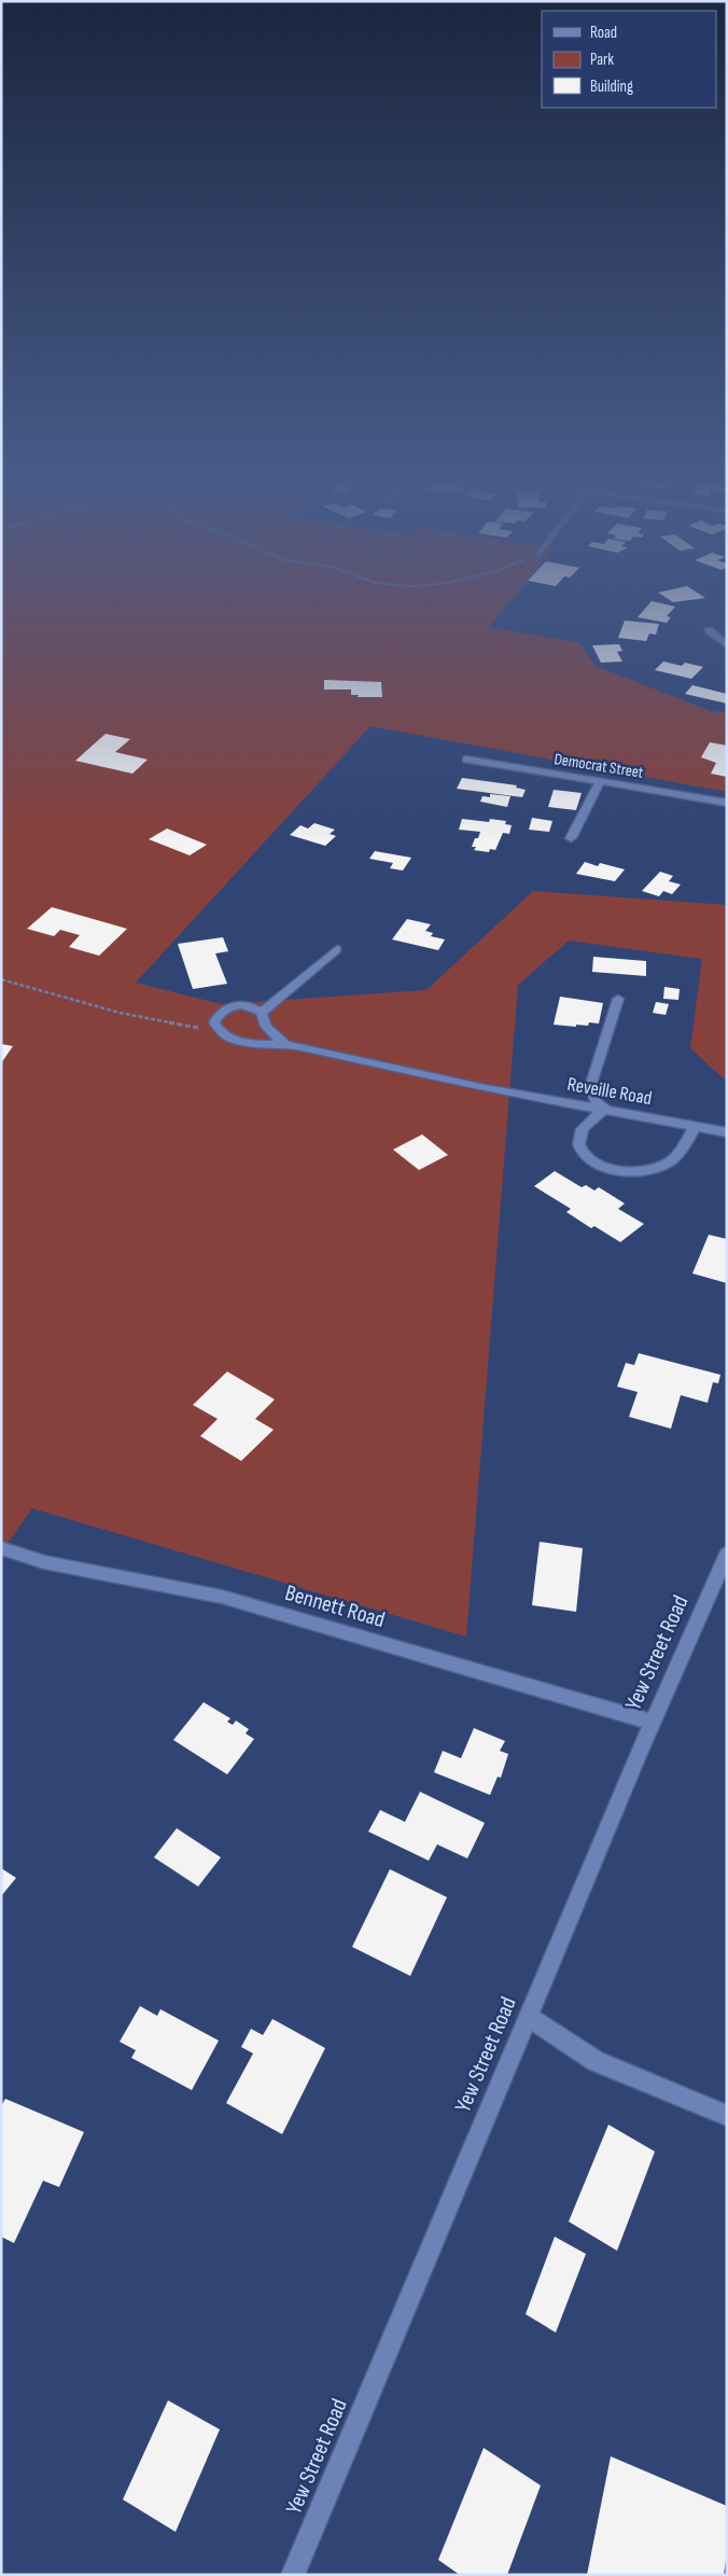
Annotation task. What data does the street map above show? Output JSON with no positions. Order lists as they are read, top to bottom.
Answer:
{
  "streets": {
    "street": [
      "Democrat Street",
      "Reveille Road",
      "Bennett Road",
      "Yew Street Road"
    ]
  },
  "crossings": [
    ["Bennett Road", "Yew Street Road"]
  ],
  "legend": ["Road", "Park", "Building"]
}
